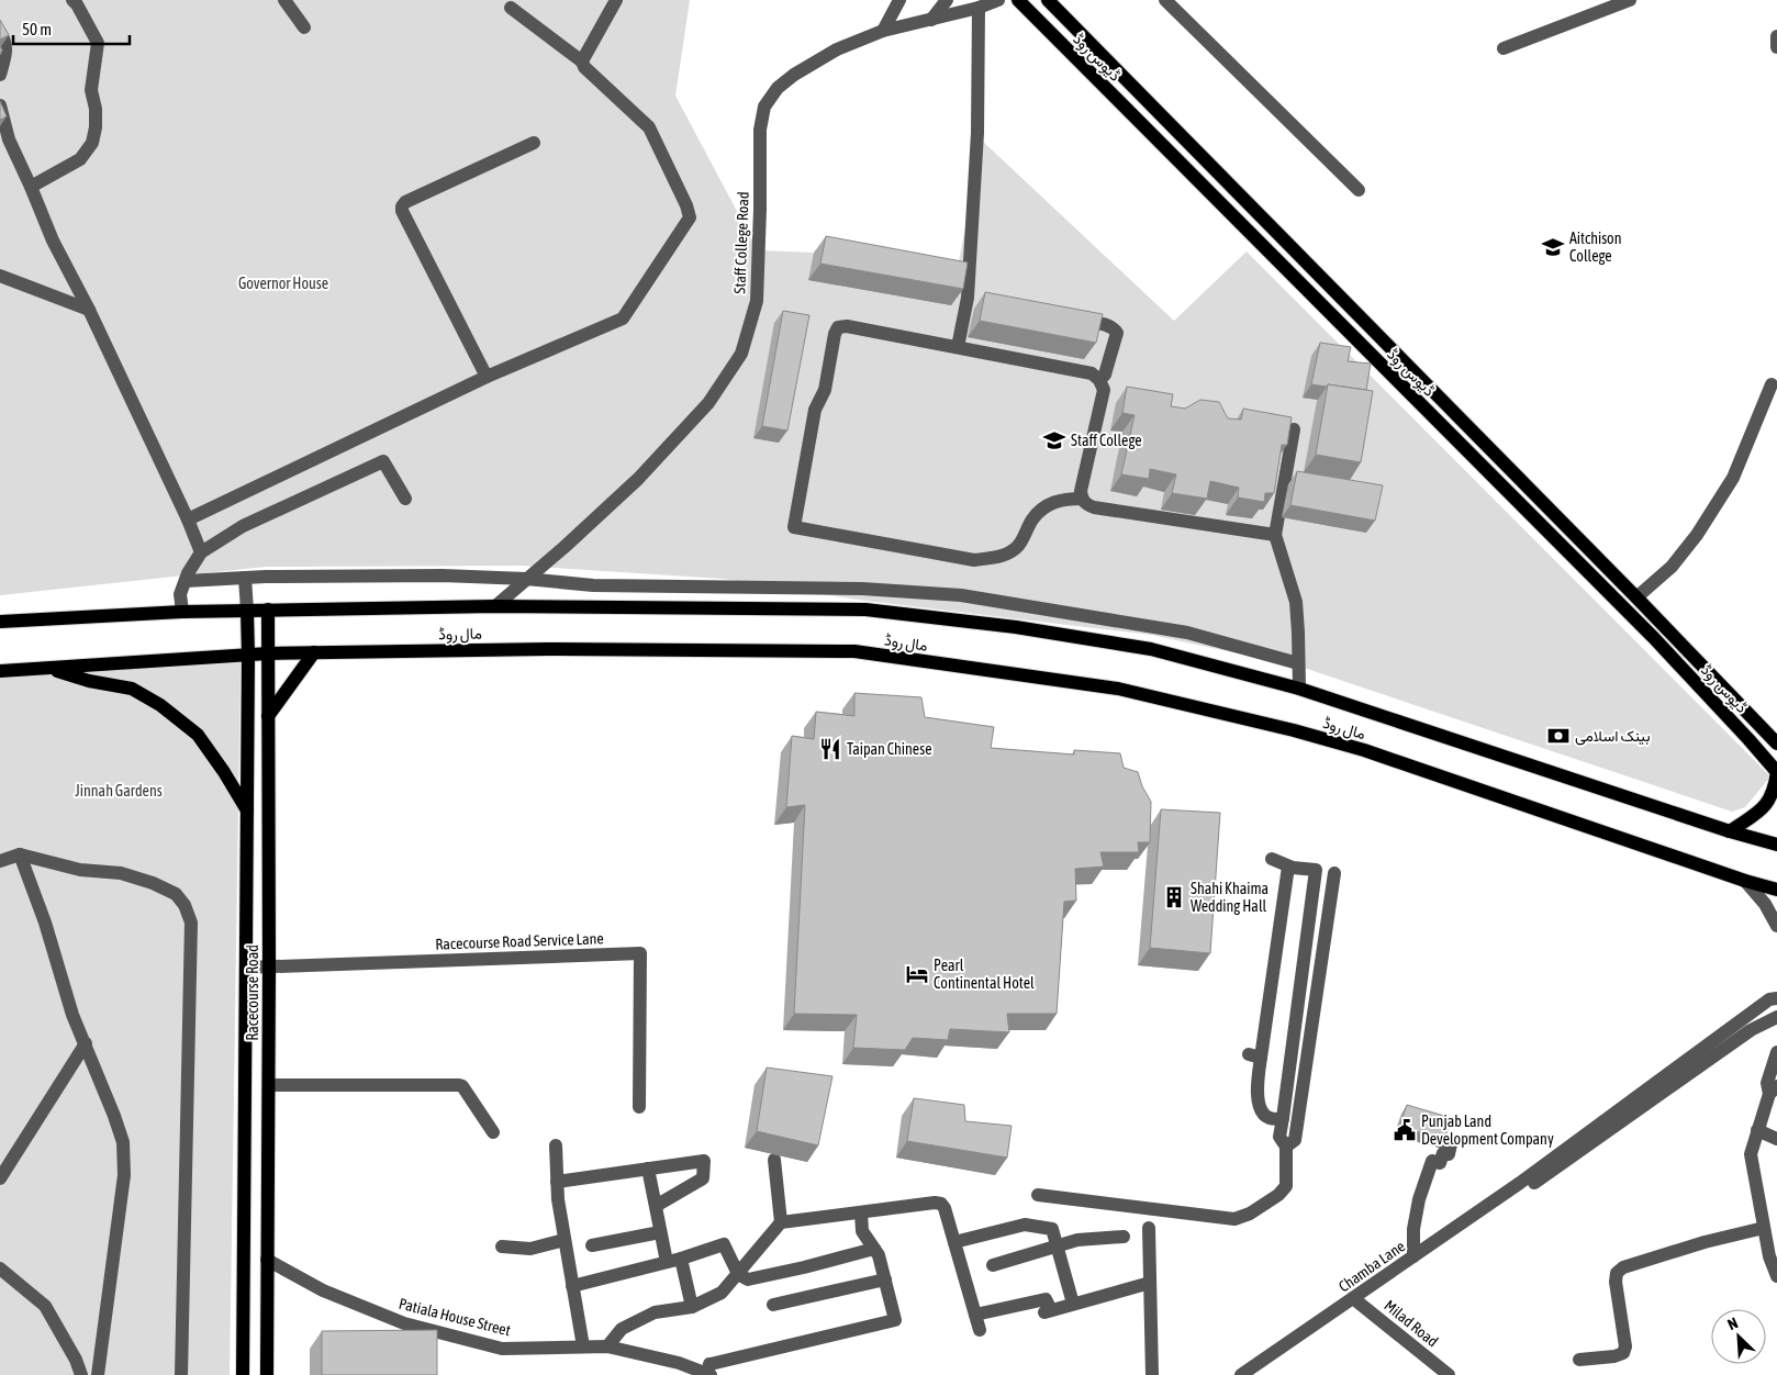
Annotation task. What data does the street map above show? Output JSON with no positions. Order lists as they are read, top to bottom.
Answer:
{
  "streets": {
    "main road": ["ڈیوس روڈ", "مال روڈ", "Racecourse Road"],
    "street": [
      "Staff College Road",
      "Racecourse Road Service Lane",
      "Chamba Lane",
      "Patiala House Street",
      "Milad Road"
    ]
  },
  "crossings": [
    ["Staff College Road", "مال روڈ"],
    ["مال روڈ", "Racecourse Road"],
    ["Racecourse Road Service Lane", "Racecourse Road"],
    ["Racecourse Road", "Patiala House Street"],
    ["Chamba Lane", "Milad Road"]
  ],
  "parks": ["Governor House", "Jinnah Gardens"],
  "places": {
    "school or university": ["Aitchison College", "Staff College"],
    "bank": ["بینک اسلامی"],
    "restaurant": ["Taipan Chinese"],
    "building": ["Shahi Khaima Wedding Hall"],
    "hotel": ["Pearl Continental Hotel"],
    "public building": ["Punjab Land Development Company"]
  },
  "scale_bar": "50 m",
  "north": "top left"
}
